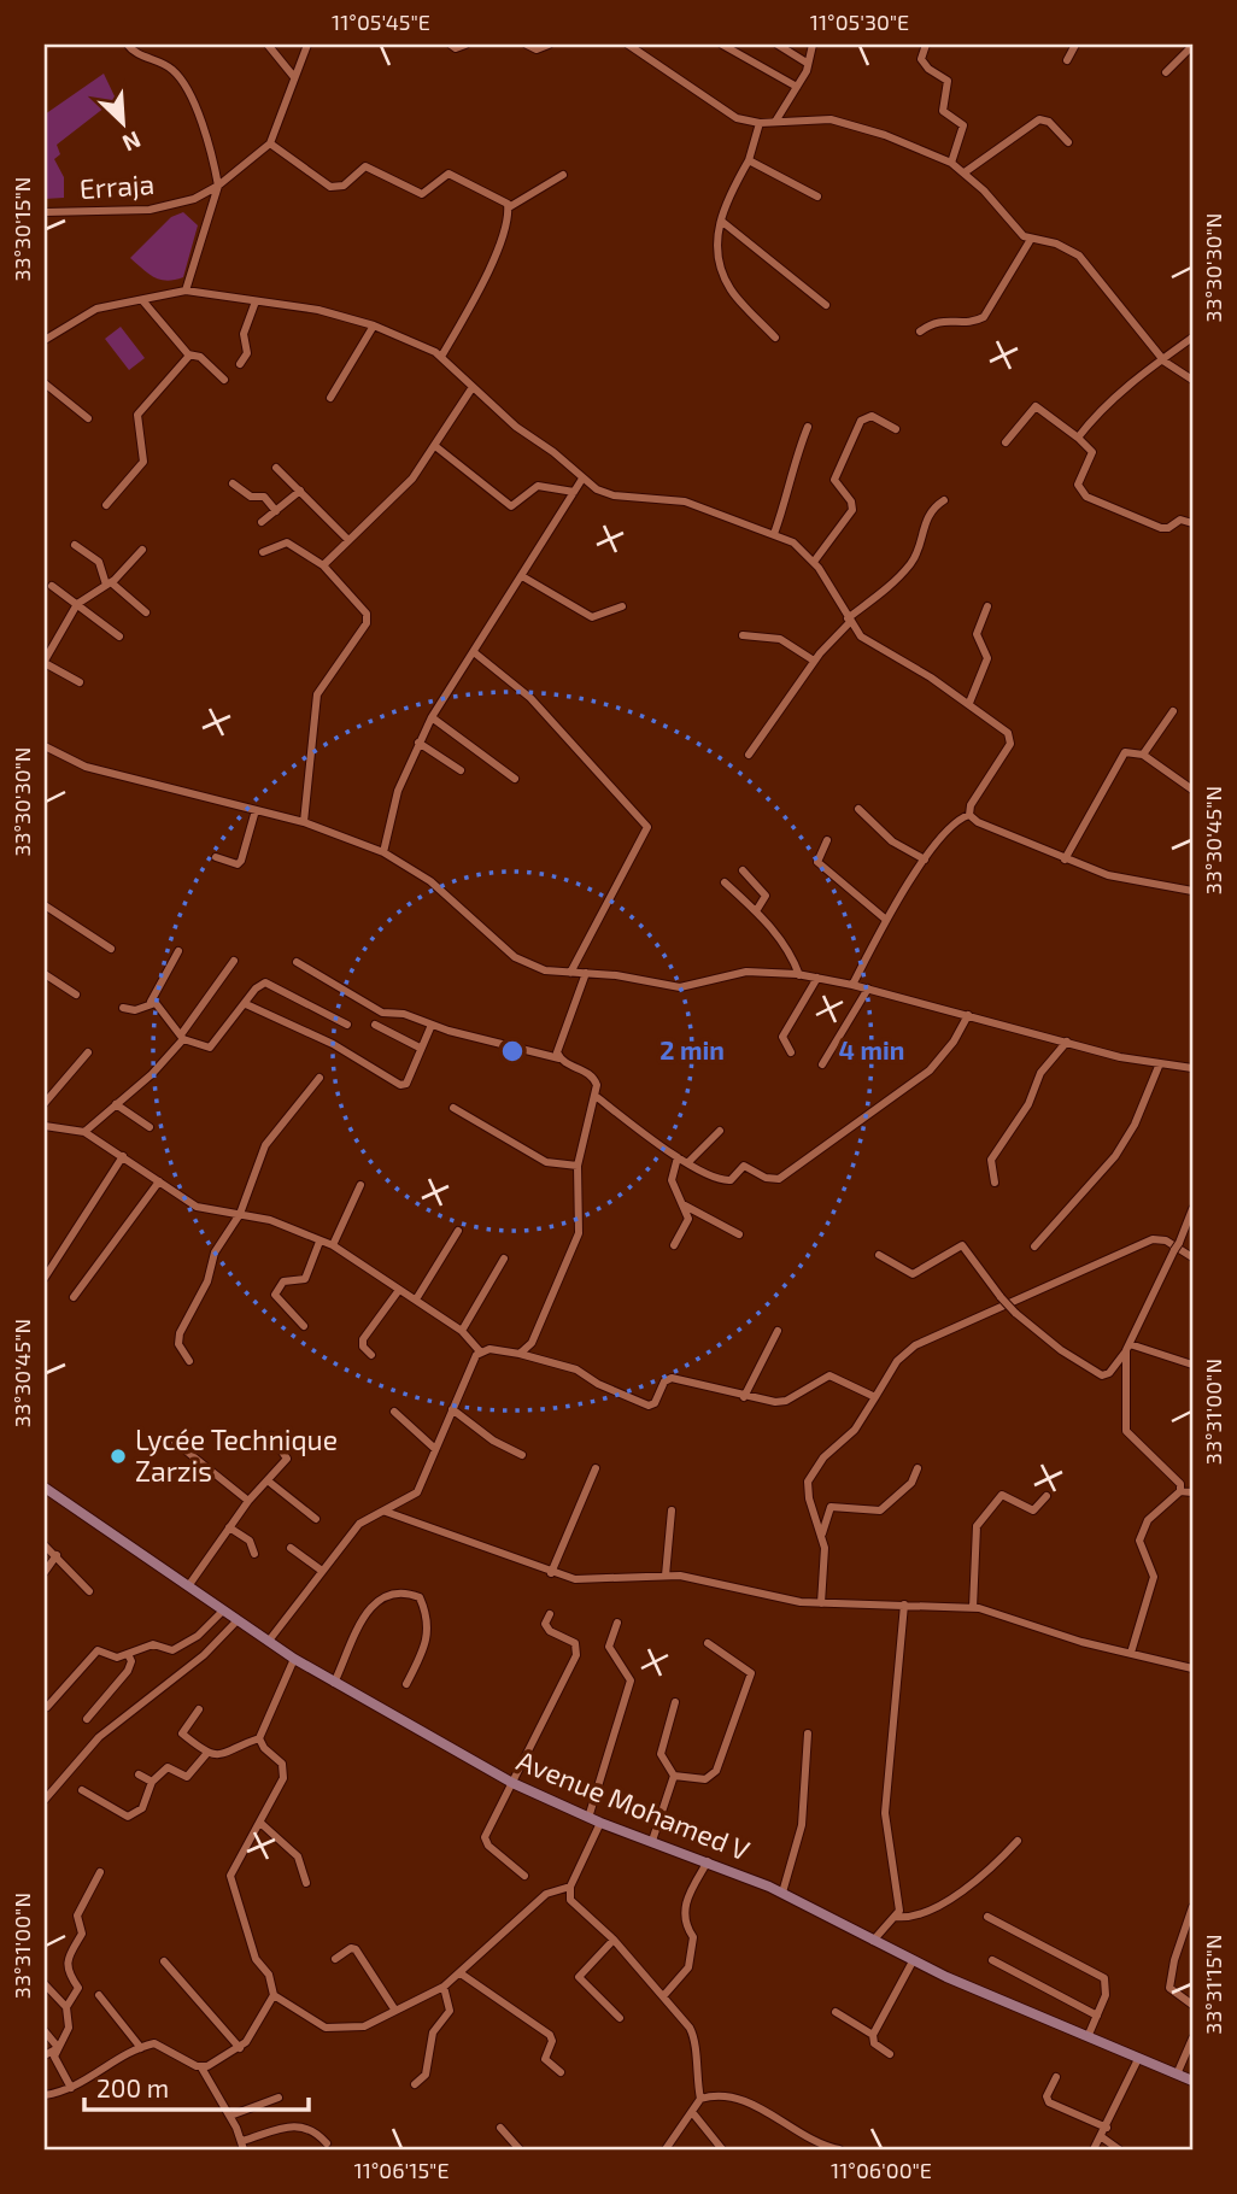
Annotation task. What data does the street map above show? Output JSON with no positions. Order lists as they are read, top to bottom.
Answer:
{
  "streets": {
    "main road": ["Avenue Mohamed V"],
    "street": ["Erraja"]
  },
  "places": ["Lycée Technique Zarzis"],
  "scale_bar": "200 m",
  "north": "bottom right",
  "coordinates": [
    "11°05'45\"E",
    "11°05'30\"E",
    "33°30'15\"N",
    "33°30'30\"N",
    "33°30'45\"N",
    "33°31'00\"N",
    "33°31'15\"N",
    "11°06'15\"E",
    "11°06'00\"E"
  ],
  "rings": ["2 min", "4 min"]
}
